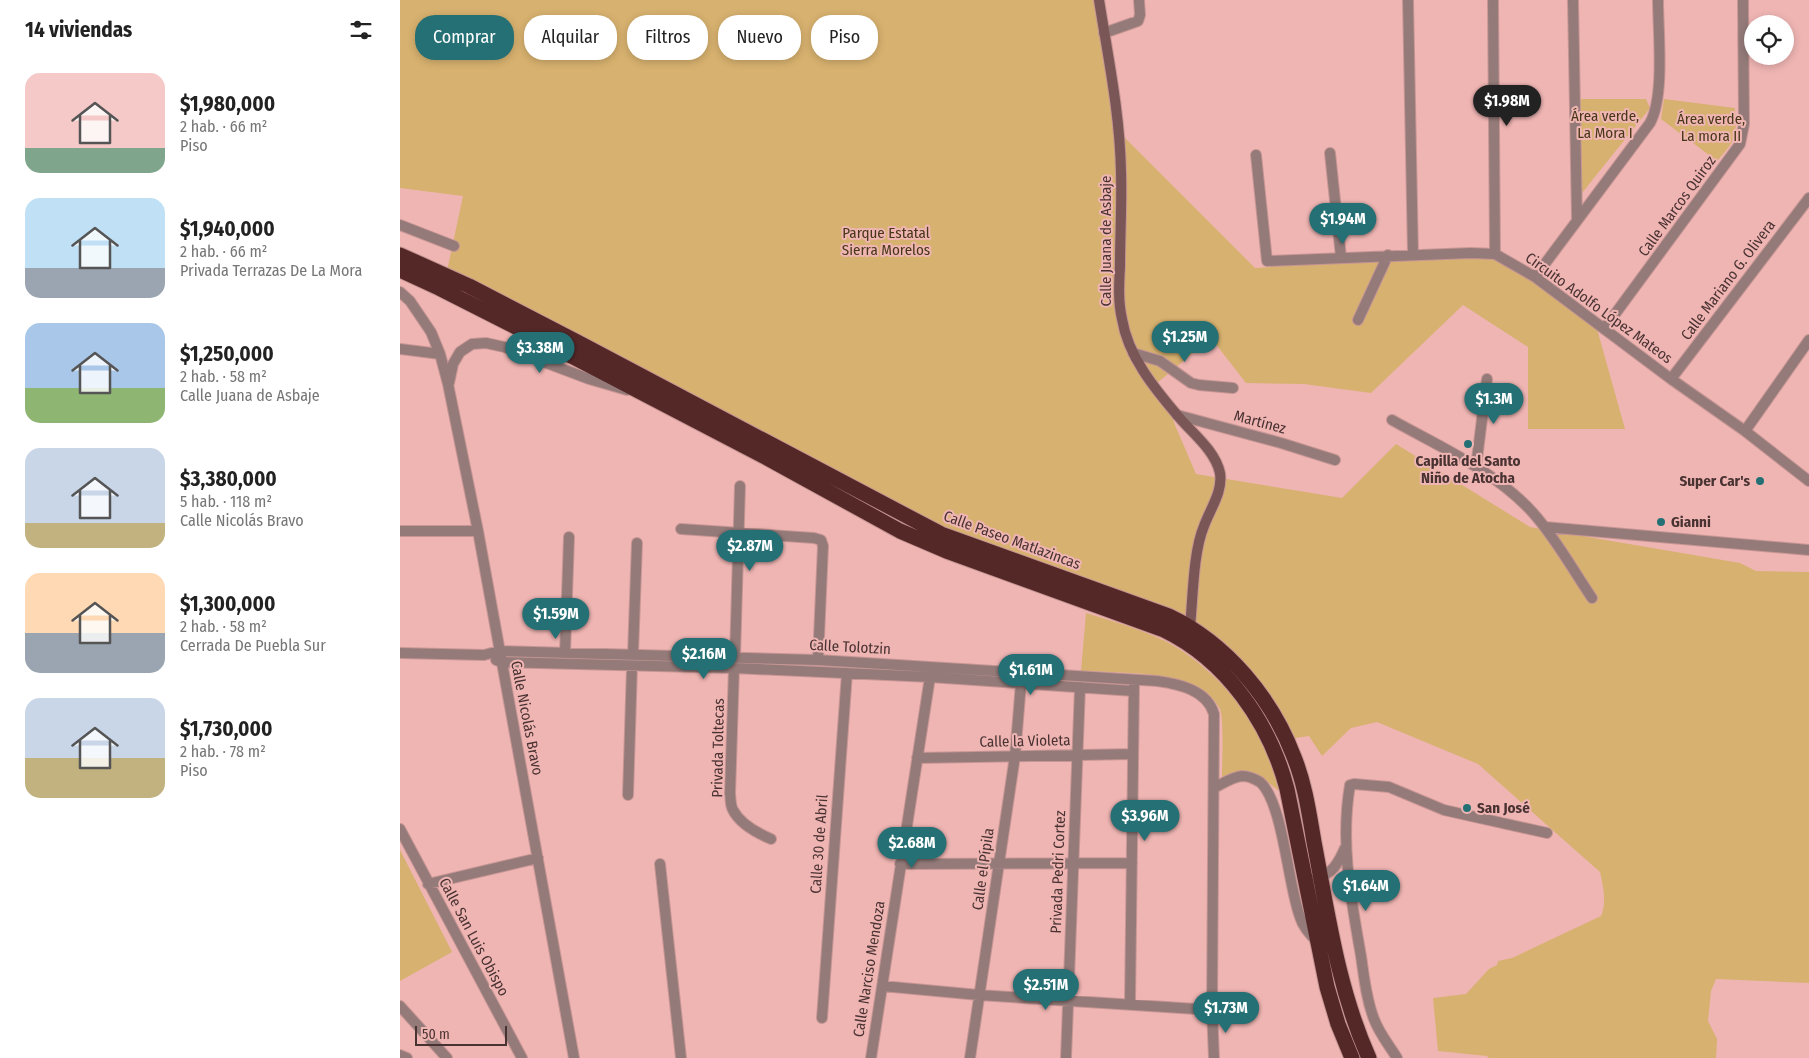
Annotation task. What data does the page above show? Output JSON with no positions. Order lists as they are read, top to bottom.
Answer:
{
  "streets": {
    "highway": ["Calle Paseo Matlazincas"],
    "street": [
      "Calle Marcos Quiroz",
      "Calle Juana de Asbaje",
      "Calle Mariano G. Olivera",
      "Circuito Adolfo López Mateos",
      "Martínez",
      "Calle Tolotzin",
      "Calle Nicolás Bravo",
      "Calle la Violeta",
      "Privada Toltecas",
      "Calle 30 de Abril",
      "Calle el Pípila",
      "Privada Pedri Cortez",
      "Calle San Luis Obispo",
      "Calle Narciso Mendoza"
    ]
  },
  "crossings": [
    ["Calle Marcos Quiroz", "Circuito Adolfo López Mateos"],
    ["Calle Juana de Asbaje", "Martínez"],
    ["Calle Juana de Asbaje", "Calle Paseo Matlazincas"],
    ["Calle Mariano G. Olivera", "Circuito Adolfo López Mateos"],
    ["Calle Paseo Matlazincas", "Calle Nicolás Bravo"],
    ["Calle Tolotzin", "Calle Nicolás Bravo"],
    ["Calle Tolotzin", "Privada Toltecas"],
    ["Calle Tolotzin", "Calle 30 de Abril"],
    ["Calle Tolotzin", "Calle el Pípila"],
    ["Calle Tolotzin", "Privada Pedri Cortez"],
    ["Calle Tolotzin", "Calle Narciso Mendoza"],
    ["Calle la Violeta", "Calle el Pípila"],
    ["Calle la Violeta", "Privada Pedri Cortez"],
    ["Calle la Violeta", "Calle Narciso Mendoza"]
  ],
  "parks": ["Área verde, La Mora I", "Área verde, La mora II", "Parque Estatal Sierra Morelos"],
  "places": [
    "Capilla del Santo Niño de Atocha",
    "Super Car's",
    "Gianni",
    "San José"
  ],
  "scale_bar": "50 m",
  "page": {
    "heading": "14 viviendas",
    "chip": [
      "Comprar",
      "Alquilar",
      "Filtros",
      "Nuevo",
      "Piso"
    ],
    "list": [
      {
        "name": "$1,980,000",
        "note": "2 hab. · 66 m² · Piso"
      },
      {
        "name": "$1,940,000",
        "note": "2 hab. · 66 m² · Privada Terrazas De La Mora"
      },
      {
        "name": "$1,250,000",
        "note": "2 hab. · 58 m² · Calle Juana de Asbaje"
      },
      {
        "name": "$3,380,000",
        "note": "5 hab. · 118 m² · Calle Nicolás Bravo"
      },
      {
        "name": "$1,300,000",
        "note": "2 hab. · 58 m² · Cerrada De Puebla Sur"
      },
      {
        "name": "$1,730,000",
        "note": "2 hab. · 78 m² · Piso"
      }
    ],
    "price": [
      "$1.98M",
      "$1.94M",
      "$1.25M",
      "$3.38M",
      "$1.3M",
      "$2.87M",
      "$1.59M",
      "$2.16M",
      "$1.61M",
      "$3.96M",
      "$2.68M",
      "$1.64M",
      "$2.51M",
      "$1.73M"
    ],
    "scale": "50 m"
  }
}
